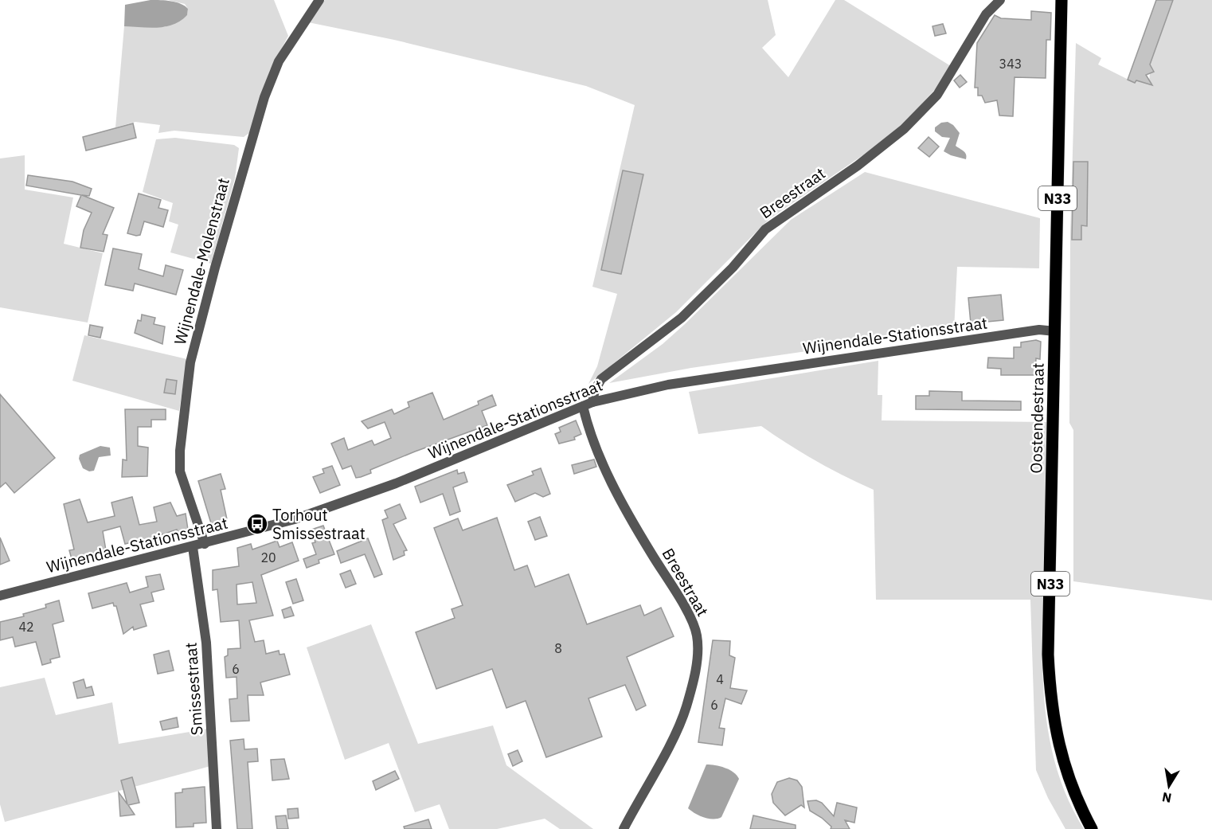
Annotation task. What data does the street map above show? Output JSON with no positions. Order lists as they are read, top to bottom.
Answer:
{
  "streets": {
    "main road": ["N33", "Oostendestraat"],
    "street": [
      "Breestraat",
      "Wijnendale-Molenstraat",
      "Wijnendale-Stationsstraat",
      "Smissestraat"
    ]
  },
  "crossings": [
    ["Breestraat", "Wijnendale-Stationsstraat"],
    ["Wijnendale-Molenstraat", "Wijnendale-Stationsstraat"],
    ["Wijnendale-Stationsstraat", "Oostendestraat"],
    ["Wijnendale-Stationsstraat", "Smissestraat"]
  ],
  "places": {
    "bus stop": ["Torhout Smissestraat"]
  },
  "house_numbers": [
    "343",
    "20",
    "42",
    "8",
    "6",
    "4",
    "6"
  ],
  "north": "bottom"
}
